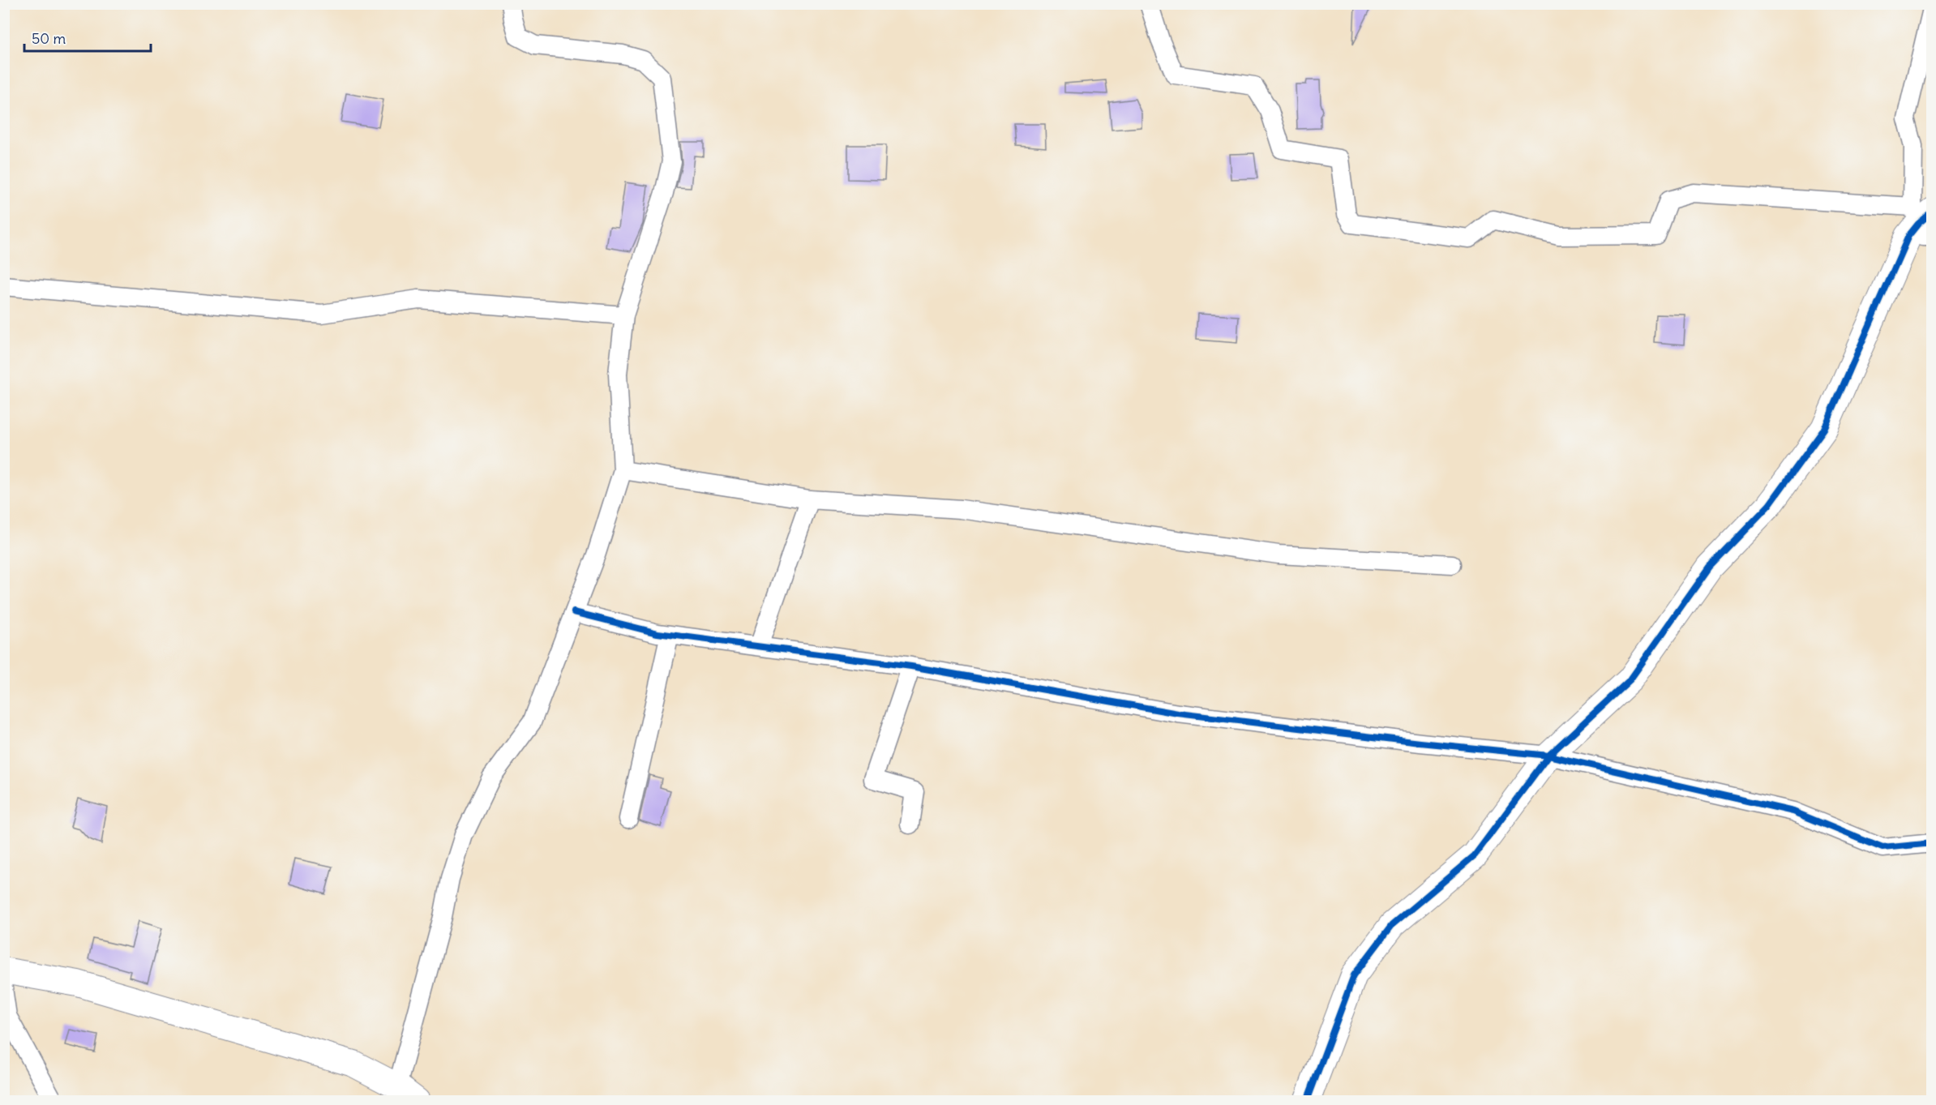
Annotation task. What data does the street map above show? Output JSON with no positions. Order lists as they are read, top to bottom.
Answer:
{
  "scale_bar": "50 m"
}
